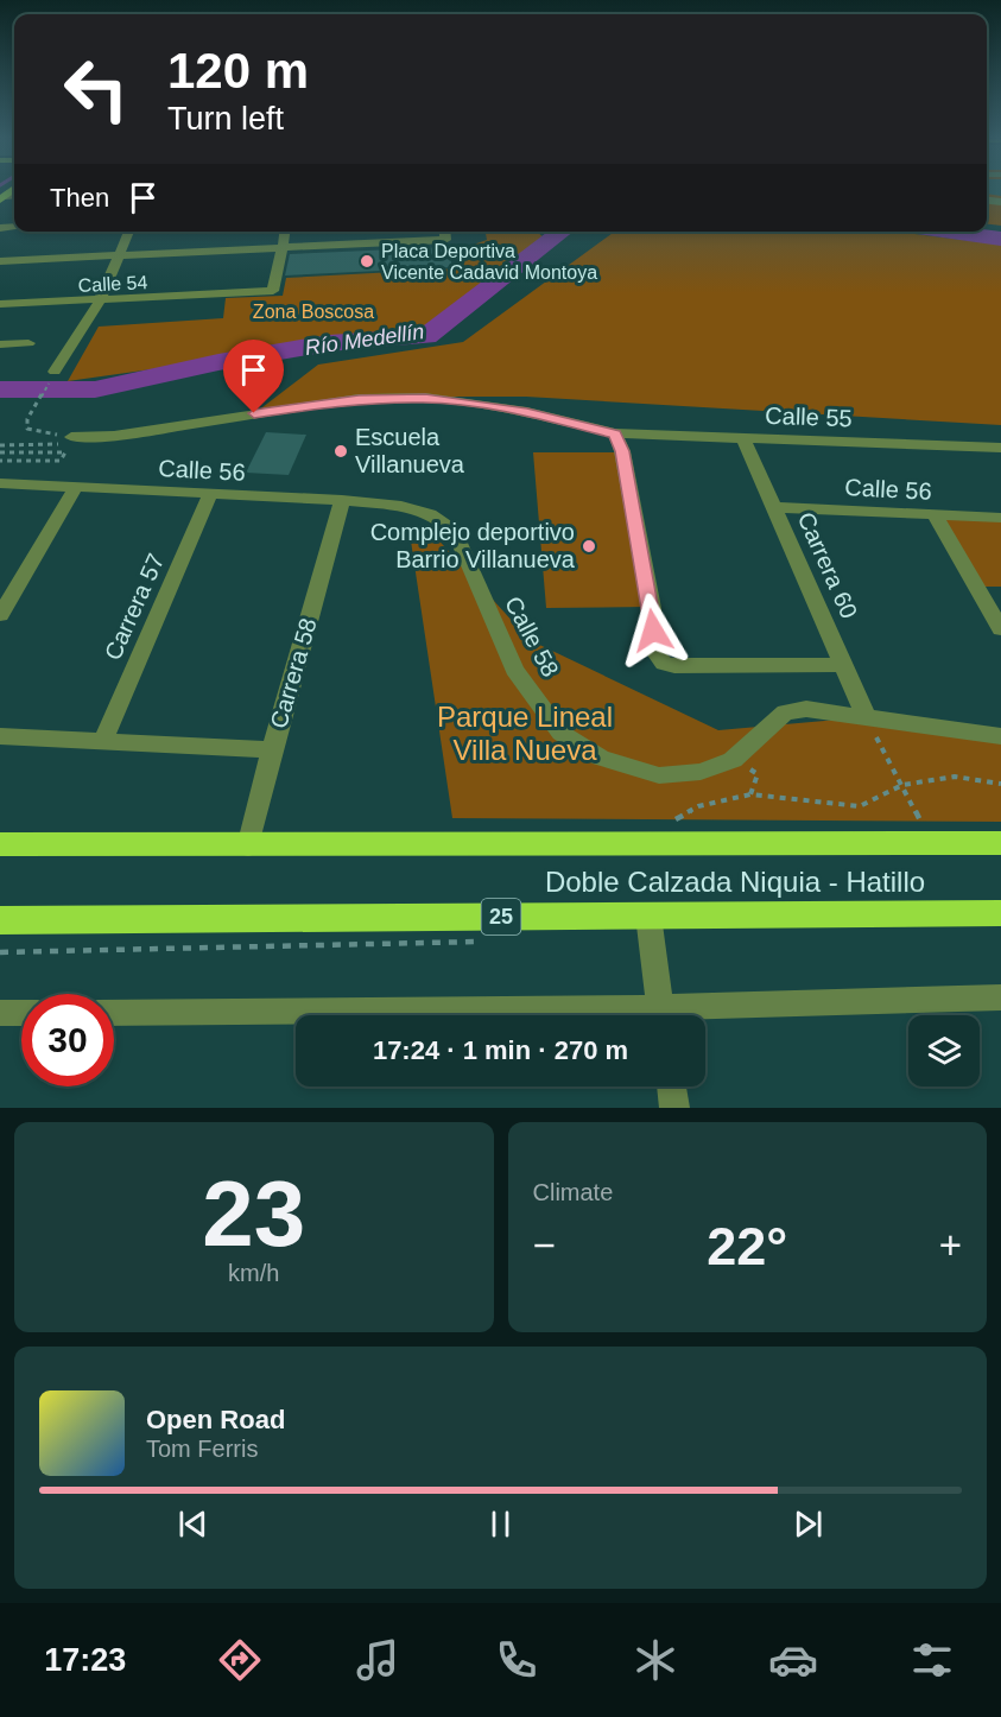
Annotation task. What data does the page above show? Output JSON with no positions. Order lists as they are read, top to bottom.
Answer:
{
  "streets": {
    "highway": ["Doble Calzada Niquia - Hatillo", "25"],
    "street": [
      "Calle 54",
      "Calle 55",
      "Calle 56",
      "Carrera 60",
      "Carrera 57",
      "Calle 58",
      "Carrera 58"
    ]
  },
  "crossings": [
    ["Calle 55", "Carrera 60"],
    ["Calle 56", "Carrera 60"],
    ["Calle 56", "Carrera 57"],
    ["Calle 56", "Calle 58"],
    ["Calle 56", "Carrera 58"],
    ["Carrera 60", "Calle 58"],
    ["Carrera 58", "Doble Calzada Niquia - Hatillo"]
  ],
  "water": ["Río Medellín"],
  "parks": ["Zona Boscosa", "Parque Lineal Villa Nueva"],
  "places": ["Placa Deportiva Vicente Cadavid Montoya", "Escuela Villanueva", "Complejo deportivo Barrio Villanueva"],
  "page": {
    "turn": ["120 m", "Turn left"],
    "then": "Then",
    "limit": "30",
    "trip": "17:24 · 1 min · 270 m",
    "tile": [
      ["23", "km/h"],
      "Climate"
    ],
    "heat": ["−", "22°", "+"],
    "song": ["Open Road", "Tom Ferris"],
    "tabs": "17:23"
  }
}
